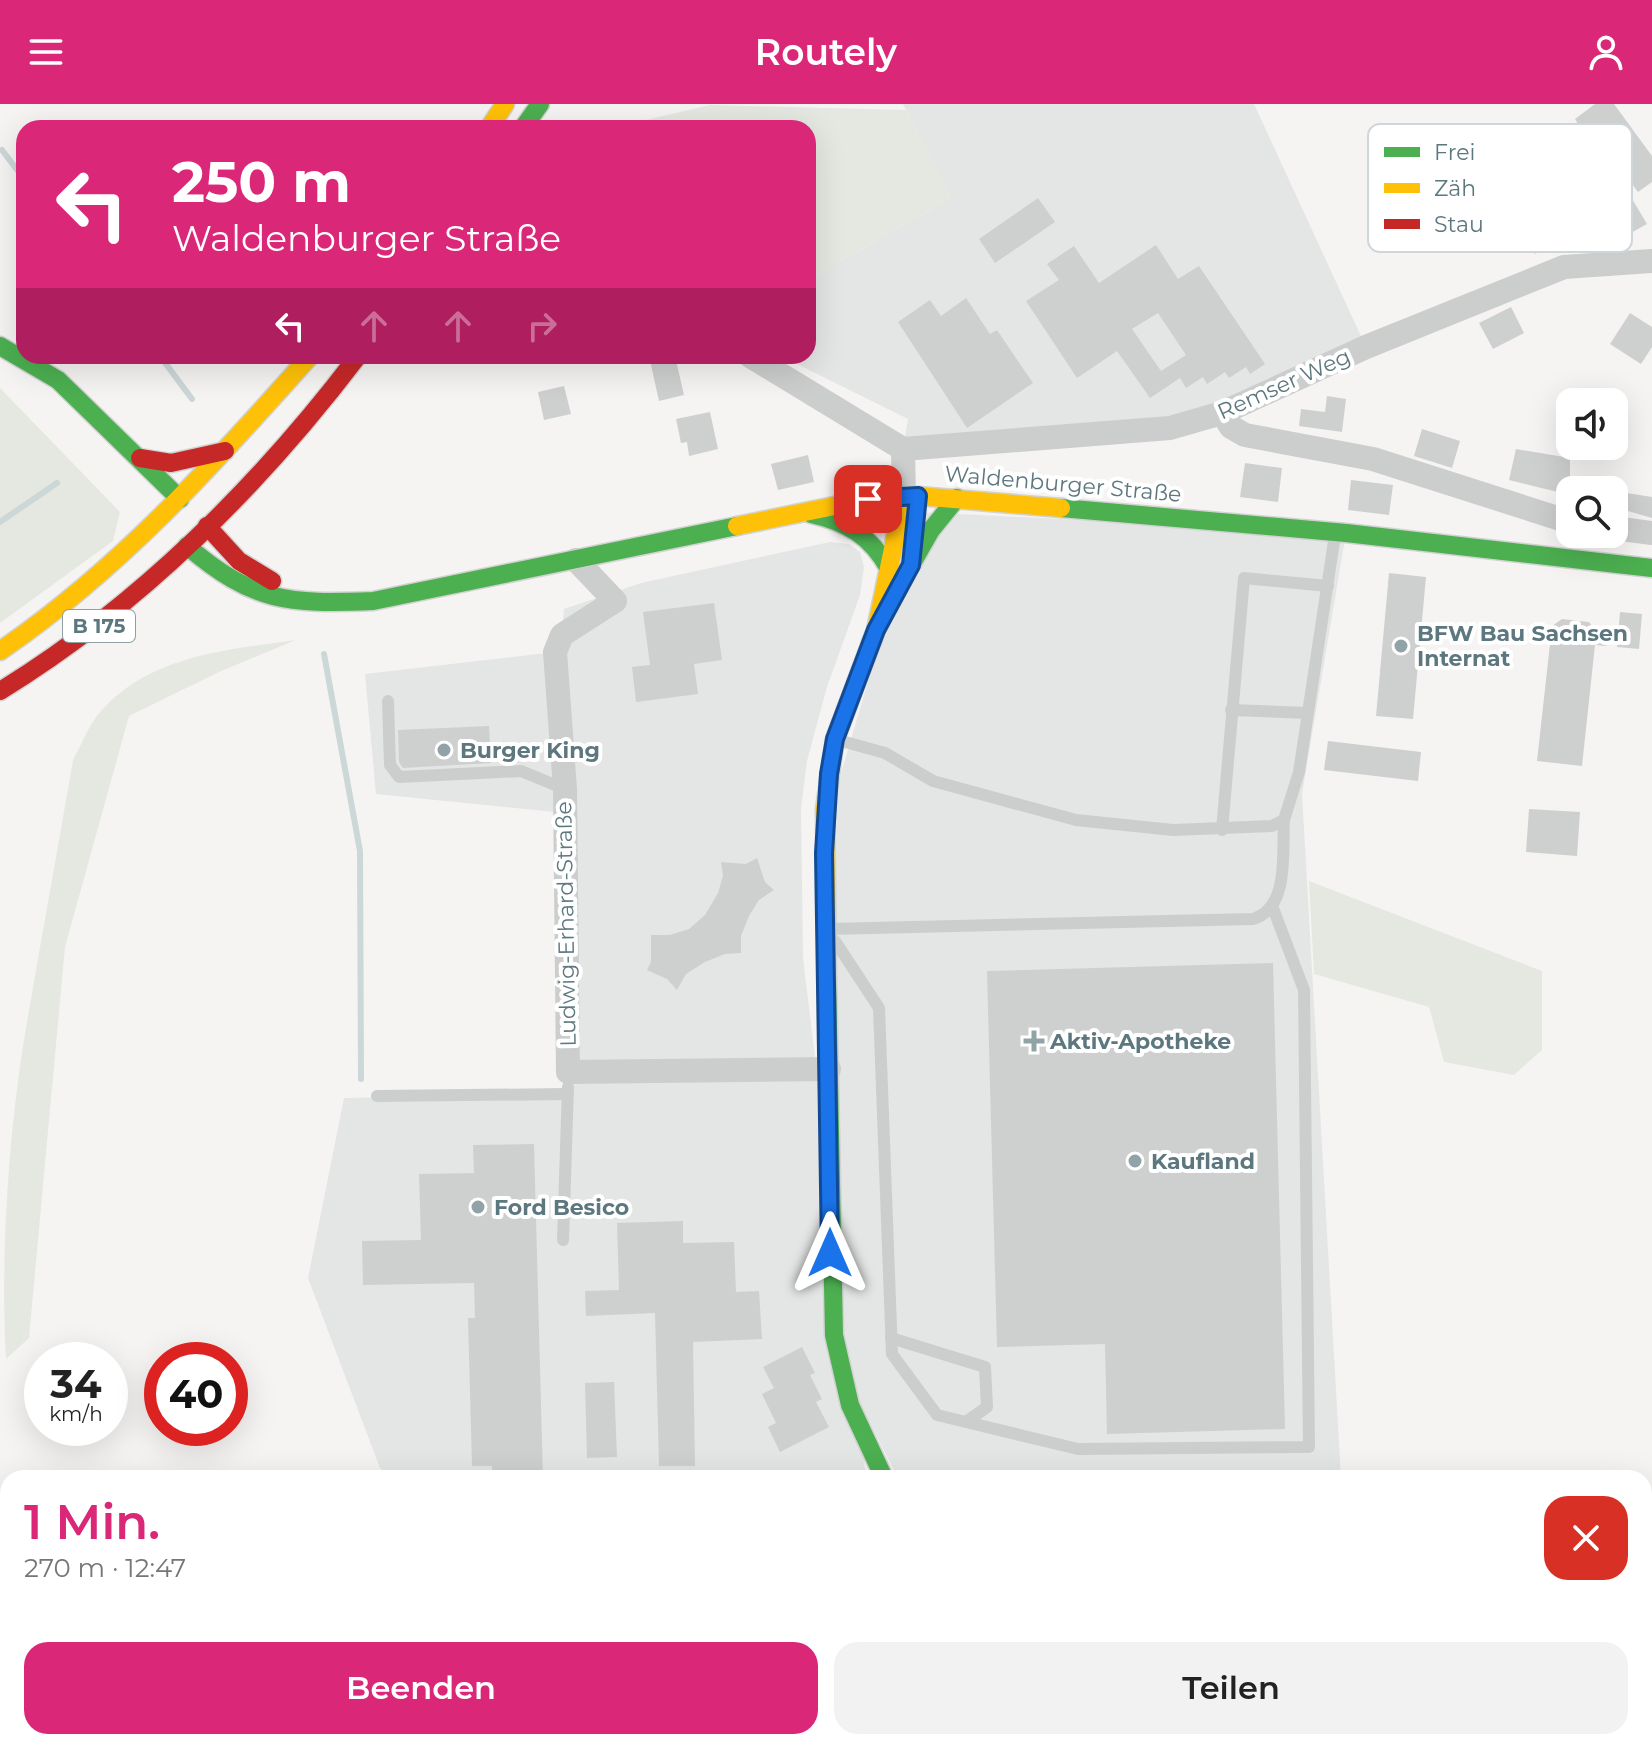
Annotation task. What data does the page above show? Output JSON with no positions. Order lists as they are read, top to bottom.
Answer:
{
  "streets": {
    "main road": ["Waldenburger Straße", "B 175"],
    "street": ["Remser Weg", "Ludwig-Erhard-Straße"]
  },
  "crossings": [
    ["Waldenburger Straße", "B 175"],
    ["Waldenburger Straße", "Ludwig-Erhard-Straße"]
  ],
  "places": {
    "other": [
      "BFW Bau Sachsen Internat",
      "Burger King",
      "Kaufland",
      "Ford Besico"
    ],
    "health": ["Aktiv-Apotheke"]
  },
  "legend": ["Frei", "Zäh", "Stau"],
  "page": {
    "header": "Routely",
    "turn": ["250 m", "Waldenburger Straße"],
    "speed": "34 km/h",
    "limit": "40",
    "heading": ["1 Min.", "270 m · 12:47"],
    "buttons": ["Beenden", "Teilen"]
  }
}
